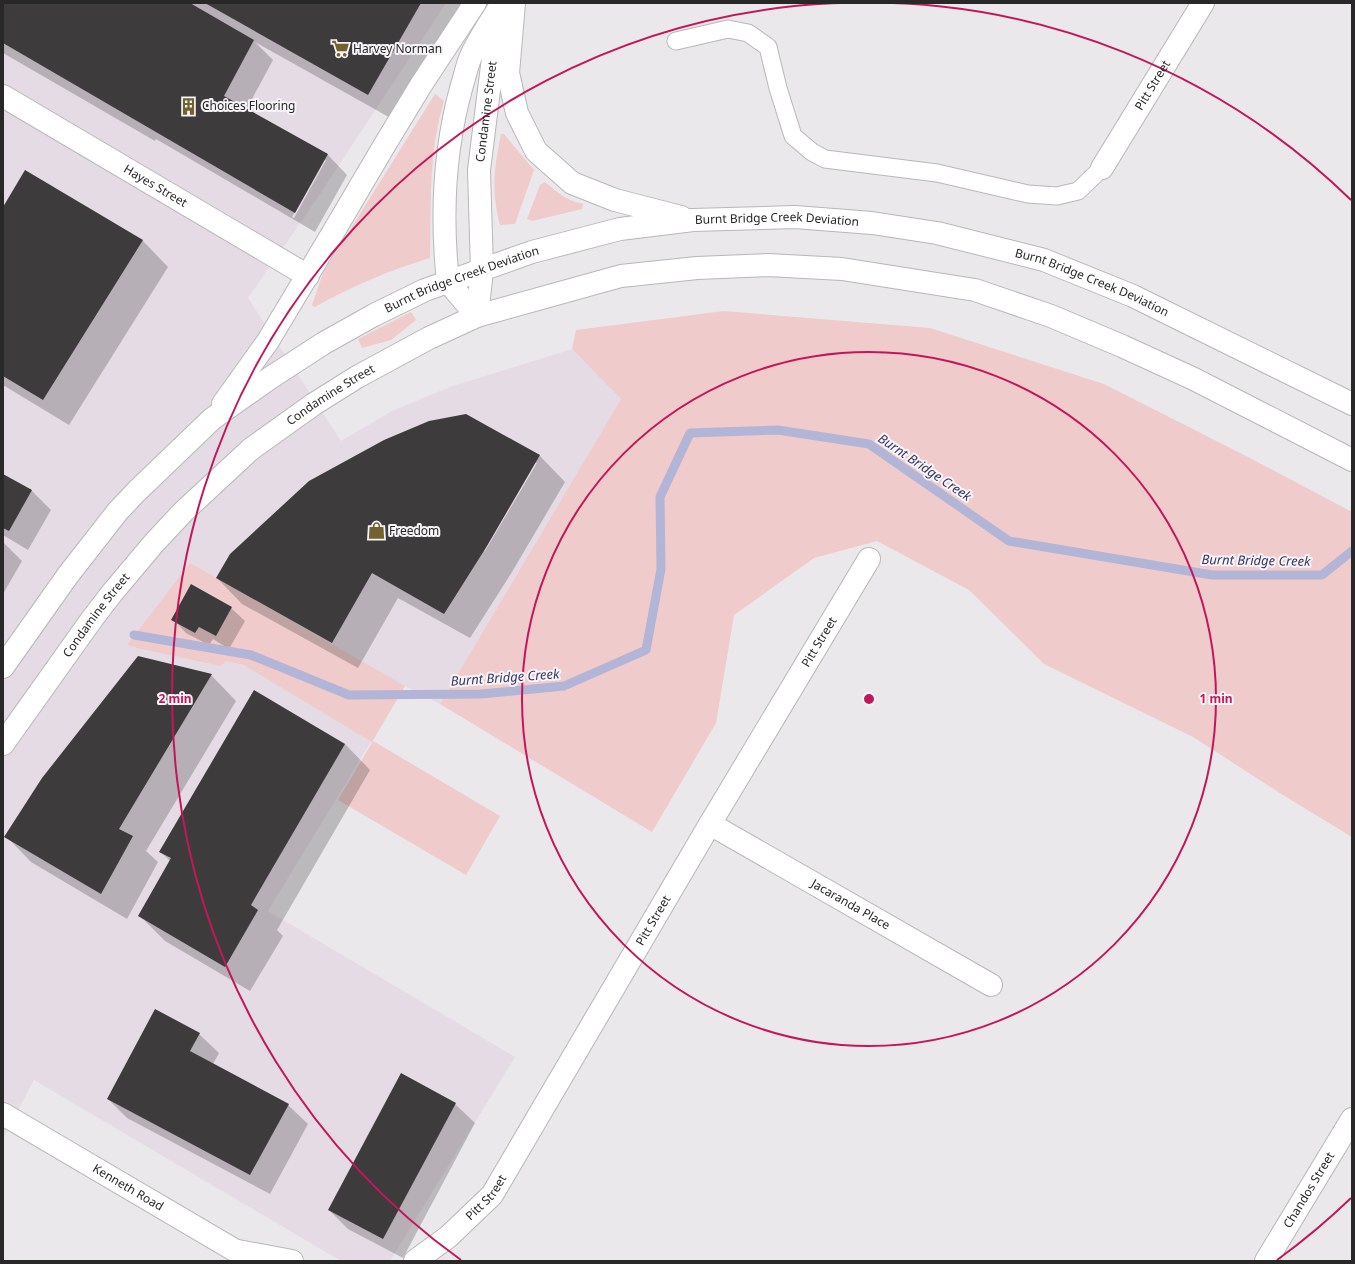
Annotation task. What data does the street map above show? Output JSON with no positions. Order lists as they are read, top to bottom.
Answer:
{
  "streets": {
    "main road": [
      "Pitt Street",
      "Condamine Street",
      "Hayes Street",
      "Burnt Bridge Creek Deviation",
      "Jacaranda Place",
      "Kenneth Road",
      "Chandos Street"
    ]
  },
  "crossings": [
    ["Pitt Street", "Jacaranda Place"],
    ["Condamine Street", "Burnt Bridge Creek Deviation"]
  ],
  "water": ["Burnt Bridge Creek"],
  "places": {
    "supermarket": ["Harvey Norman"],
    "building": ["Choices Flooring"],
    "shop": ["Freedom"]
  },
  "rings": ["1 min", "2 min"]
}
